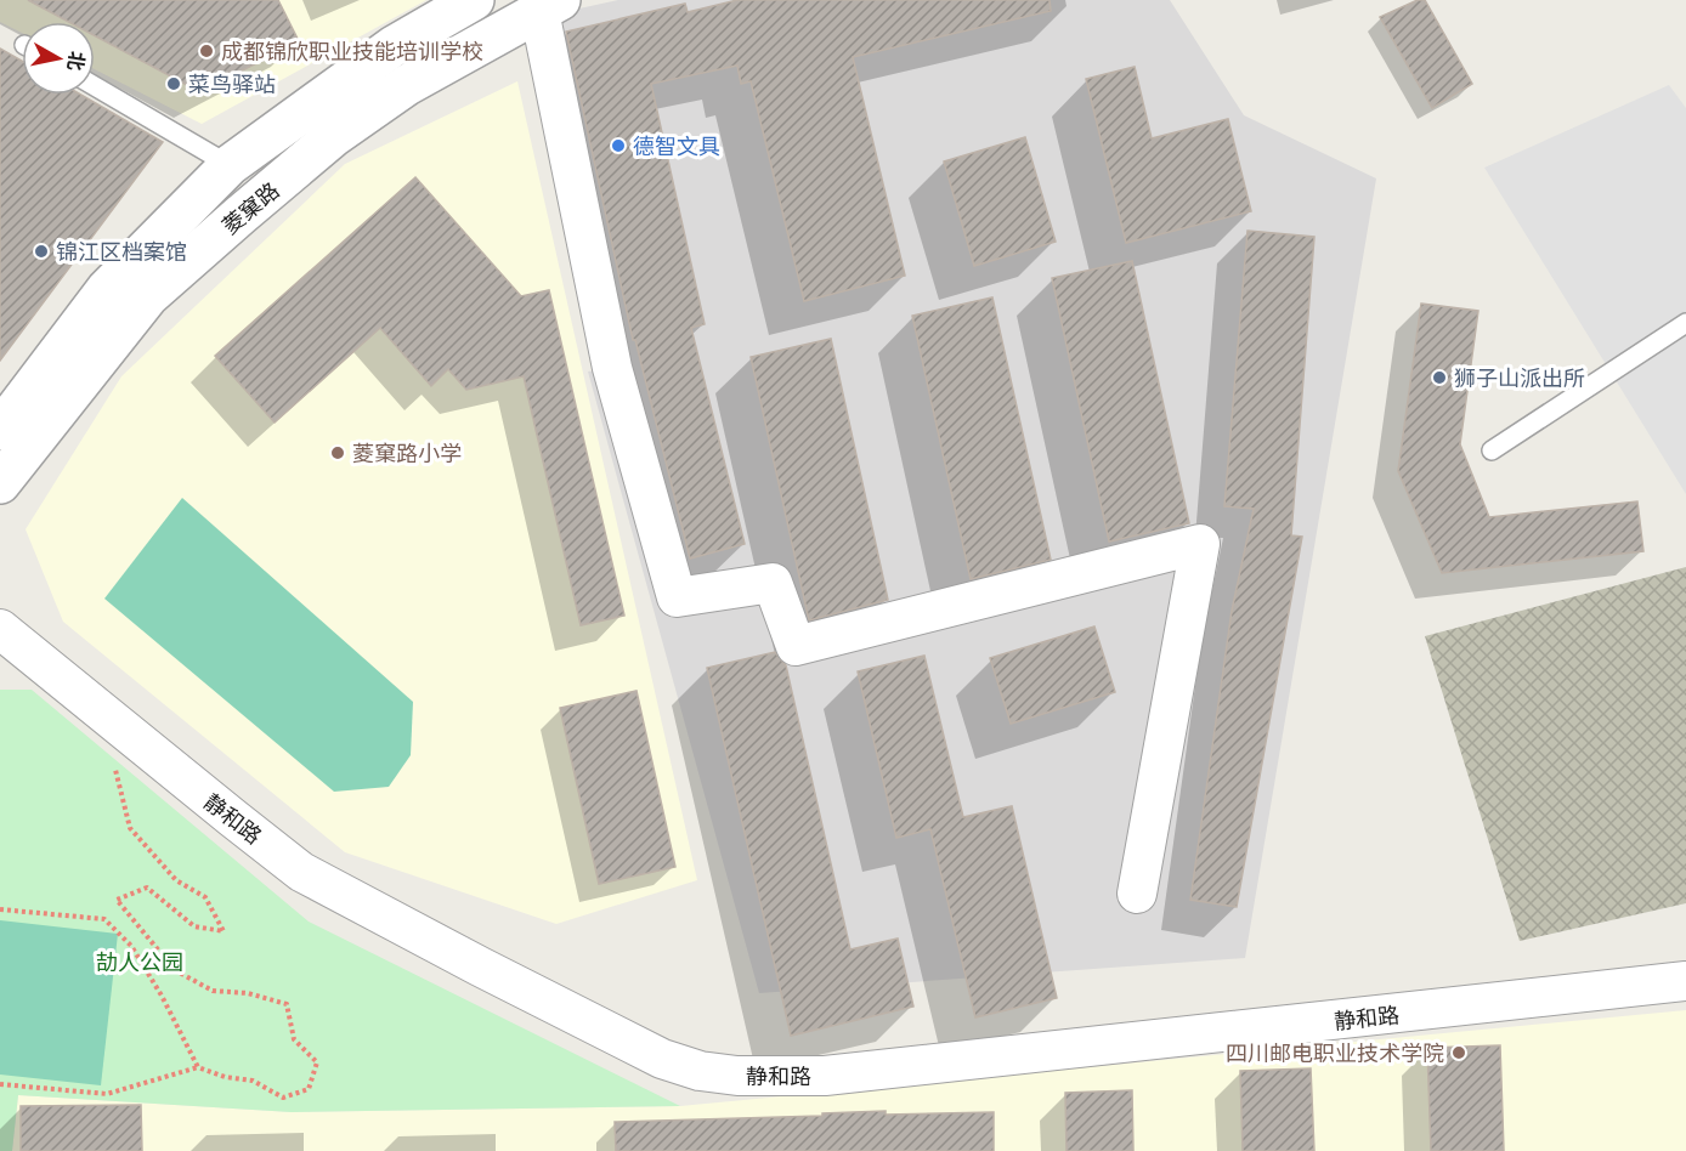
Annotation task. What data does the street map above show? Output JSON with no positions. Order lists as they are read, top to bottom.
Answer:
{
  "streets": {
    "street": ["菱窠路", "静和路"]
  },
  "parks": ["劼人公园"],
  "places": [
    "成都锦欣职业技能培训学校",
    "菜鸟驿站",
    "德智文具",
    "锦江区档案馆",
    "狮子山派出所",
    "菱窠路小学",
    "四川邮电职业技术学院"
  ],
  "north": "right"
}
